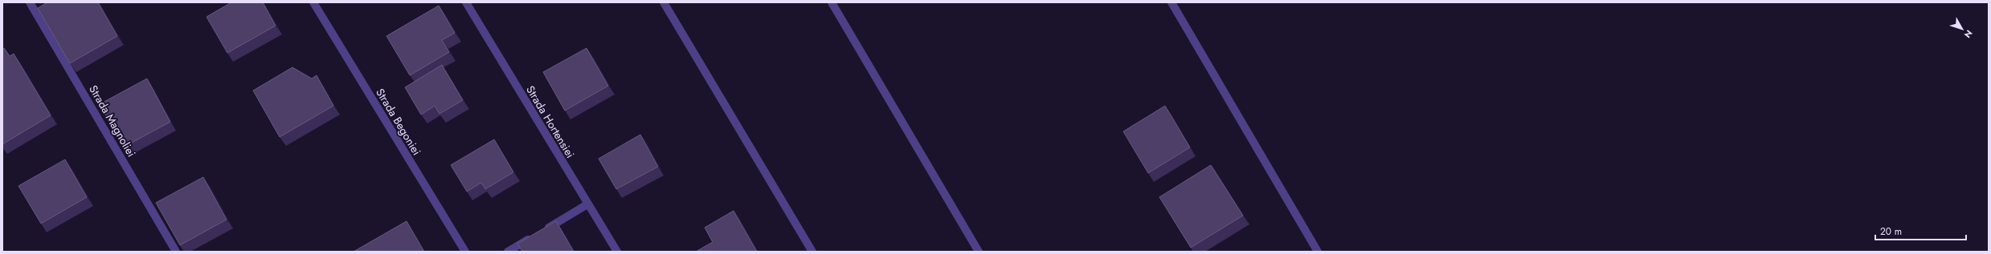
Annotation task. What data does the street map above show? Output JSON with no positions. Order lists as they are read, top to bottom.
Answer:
{
  "streets": {
    "street": ["Strada Magnoliei", "Strada Begoniei", "Strada Hortensiei"]
  },
  "scale_bar": "20 m",
  "north": "bottom right"
}
